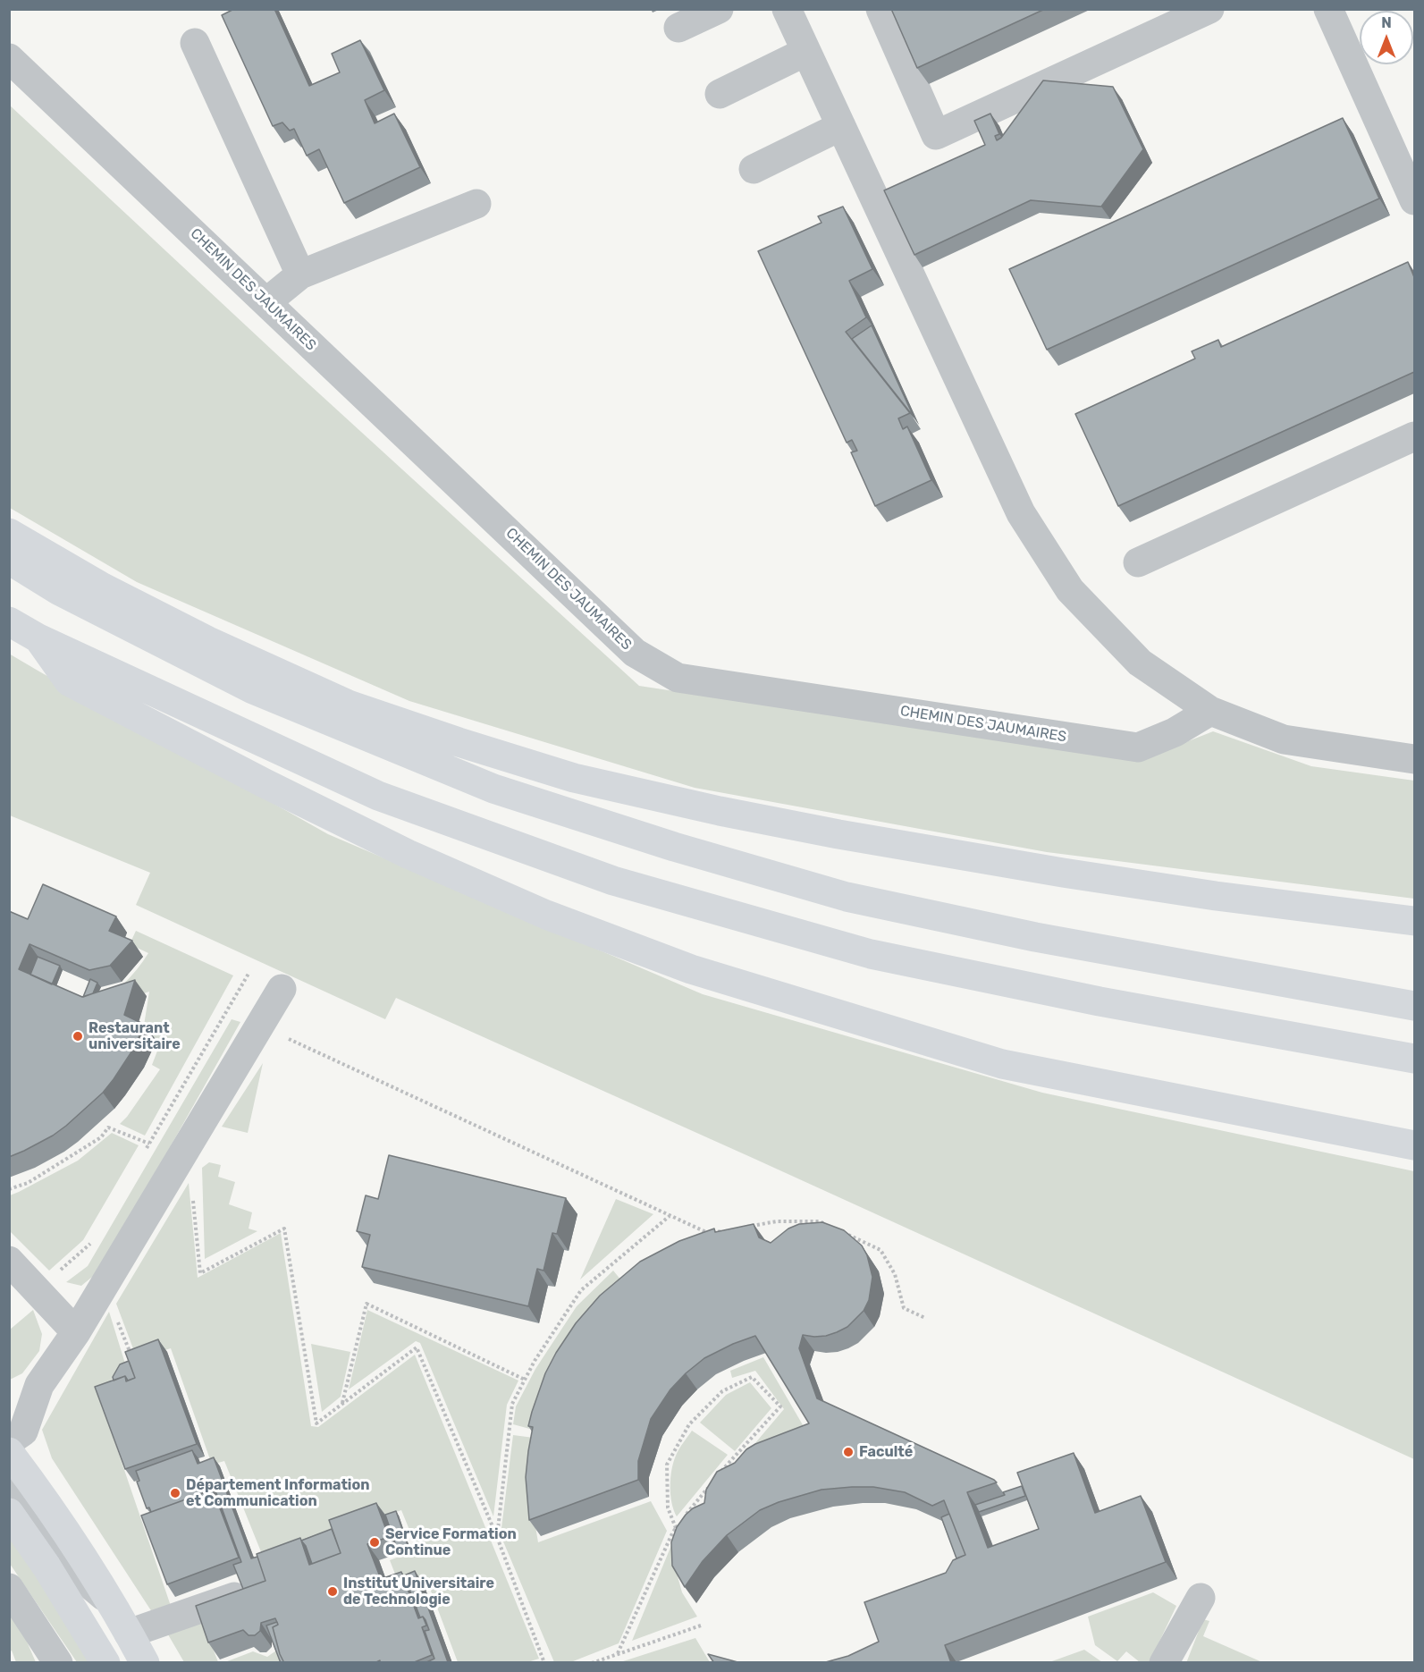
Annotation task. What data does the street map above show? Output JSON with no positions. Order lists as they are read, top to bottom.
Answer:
{
  "streets": {
    "street": ["CHEMIN DES JAUMAIRES"]
  },
  "places": [
    "Restaurant universitaire",
    "Faculté",
    "Département Information et Communication",
    "Service Formation Continue",
    "Institut Universitaire de Technologie"
  ],
  "north": "top"
}
